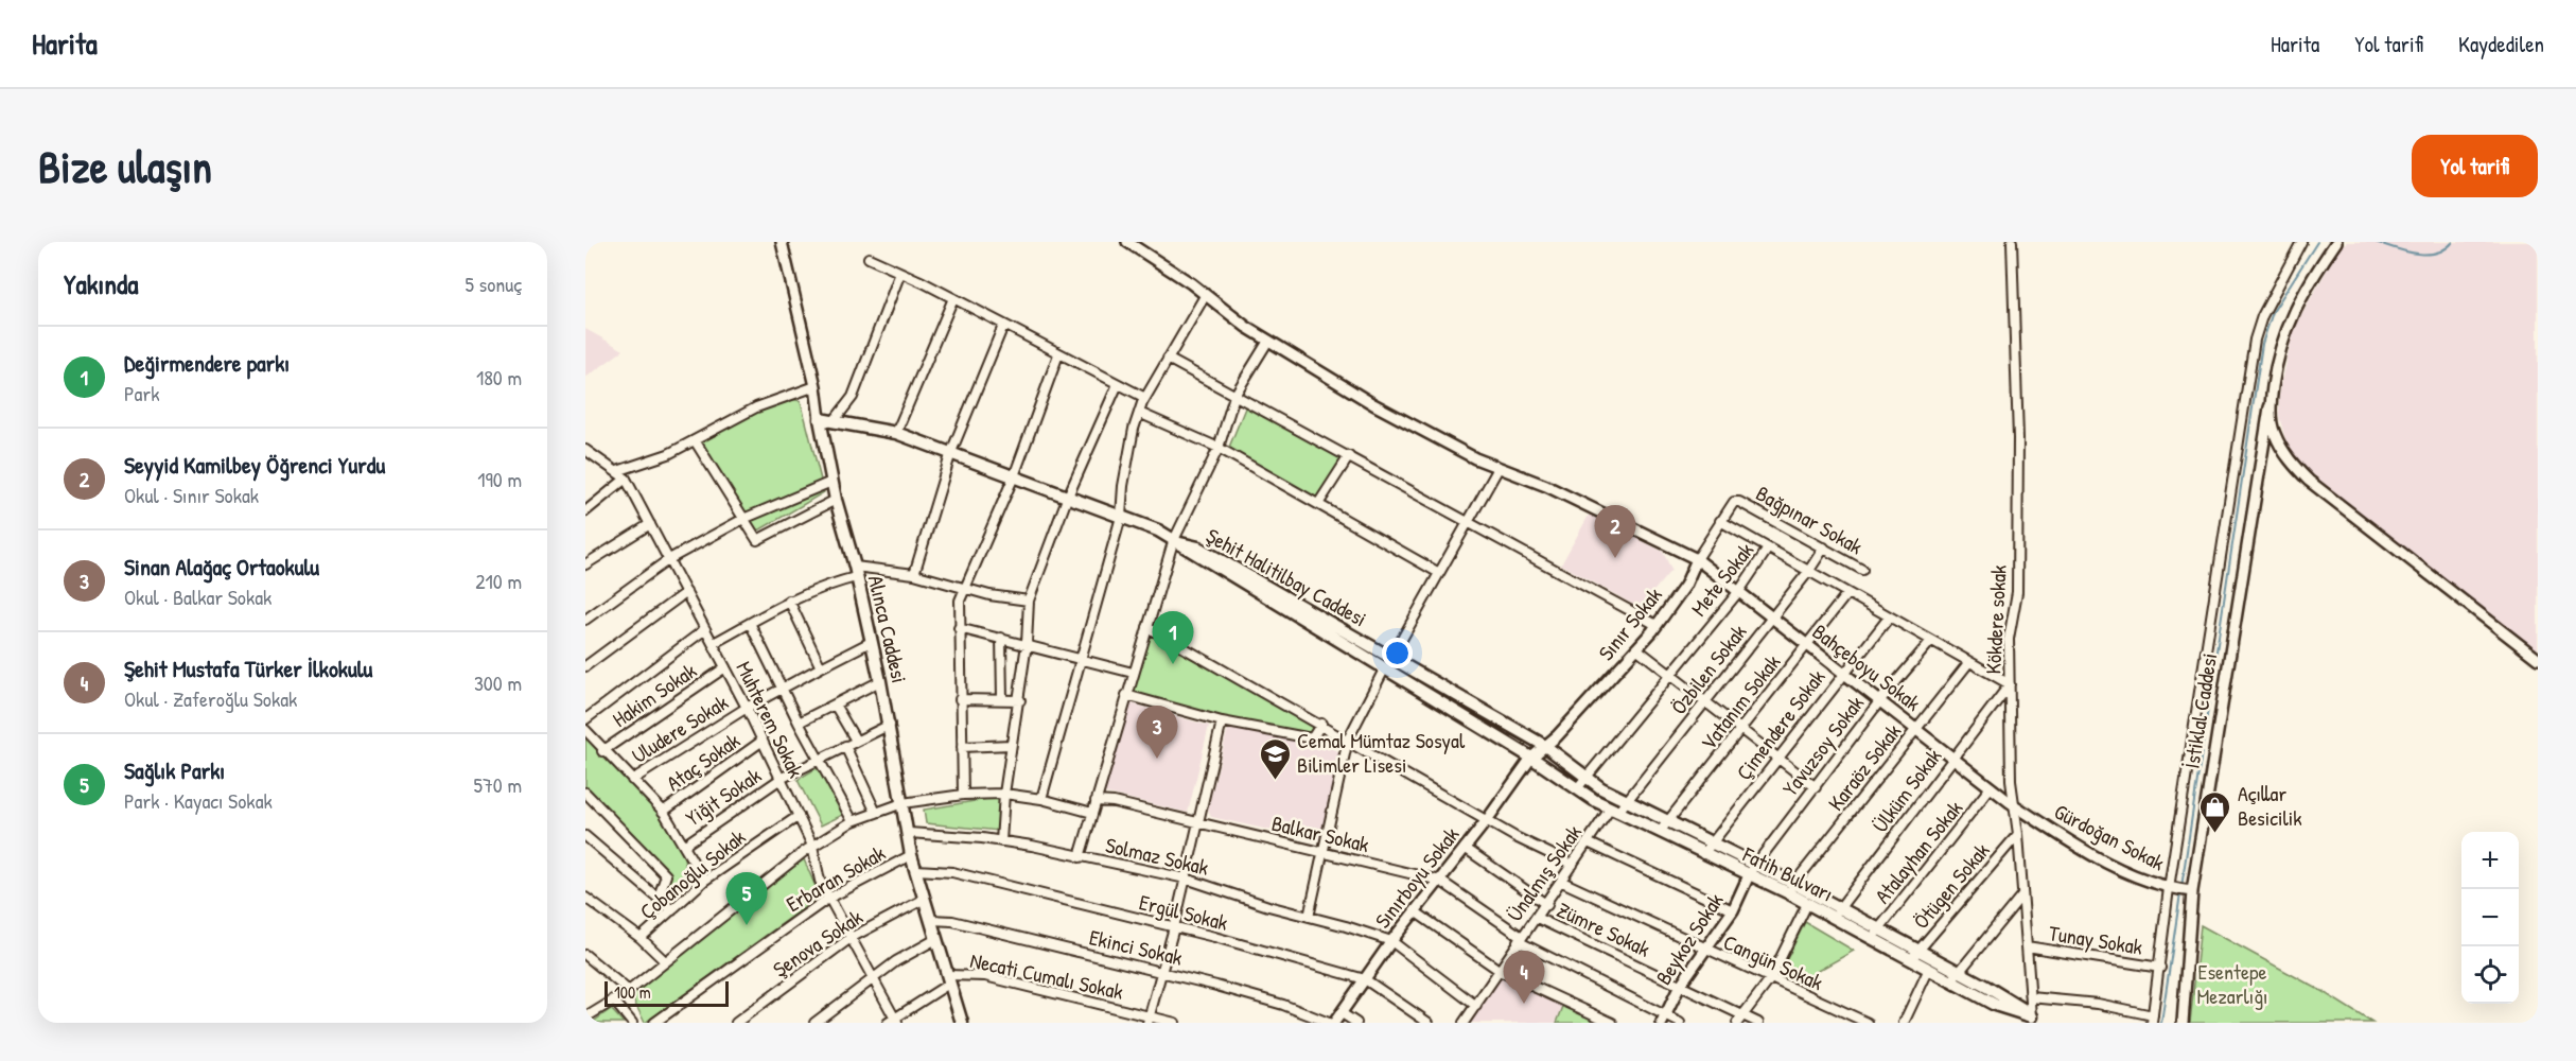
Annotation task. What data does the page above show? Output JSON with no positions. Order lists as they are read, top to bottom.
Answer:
{
  "streets": {
    "main road": ["Şehit Halitilbay Caddesi", "Alınca Caddesi", "Fatih Bulvarı"],
    "street": [
      "Bağpınar Sokak",
      "Mete Sokak",
      "Kökdere sokak",
      "Sınır Sokak",
      "Bahçeboyu Sokak",
      "Özbilen Sokak",
      "Hakim Sokak",
      "Vatanım Sokak",
      "İstiklal Caddesi",
      "Muhterem Sokak",
      "Çimendere Sokak",
      "Uludere Sokak",
      "Yavuzsoy Sokak",
      "Ataç Sokak",
      "Karaöz Sokak",
      "Ülküm Sokak",
      "Yiğit Sokak",
      "Balkar Sokak",
      "Gürdoğan Sokak",
      "Atalayhan Sokak",
      "Solmaz Sokak",
      "Ünalmış Sokak",
      "Çobanoğlu Sokak",
      "Sınırboyu Sokak",
      "Erbaran Sokak",
      "Ötügen Sokak",
      "Ergül Sokak",
      "Zümre Sokak",
      "Beykoz Sokak",
      "Tunay Sokak",
      "Şenova Sokak",
      "Ekinci Sokak",
      "Cangün Sokak",
      "Necati Cumalı Sokak"
    ]
  },
  "crossings": [
    ["Bağpınar Sokak", "Sınır Sokak"],
    ["Bağpınar Sokak", "Özbilen Sokak"],
    ["Şehit Halitilbay Caddesi", "Mete Sokak"],
    ["Şehit Halitilbay Caddesi", "Sınır Sokak"],
    ["Şehit Halitilbay Caddesi", "Alınca Caddesi"],
    ["Şehit Halitilbay Caddesi", "Özbilen Sokak"],
    ["Şehit Halitilbay Caddesi", "Vatanım Sokak"],
    ["Şehit Halitilbay Caddesi", "Çimendere Sokak"],
    ["Şehit Halitilbay Caddesi", "Yavuzsoy Sokak"],
    ["Şehit Halitilbay Caddesi", "Karaöz Sokak"],
    ["Şehit Halitilbay Caddesi", "Fatih Bulvarı"],
    ["Şehit Halitilbay Caddesi", "Sınırboyu Sokak"],
    ["Mete Sokak", "Kökdere sokak"],
    ["Mete Sokak", "Bahçeboyu Sokak"],
    ["Mete Sokak", "Özbilen Sokak"],
    ["Mete Sokak", "Vatanım Sokak"],
    ["Mete Sokak", "Çimendere Sokak"],
    ["Mete Sokak", "Yavuzsoy Sokak"],
    ["Mete Sokak", "Karaöz Sokak"],
    ["Mete Sokak", "Ülküm Sokak"],
    ["Mete Sokak", "Fatih Bulvarı"],
    ["Kökdere sokak", "Bahçeboyu Sokak"],
    ["Kökdere sokak", "Ülküm Sokak"],
    ["Kökdere sokak", "Gürdoğan Sokak"],
    ["Kökdere sokak", "Ötügen Sokak"],
    ["Kökdere sokak", "Tunay Sokak"],
    ["Sınır Sokak", "Bahçeboyu Sokak"],
    ["Sınır Sokak", "Fatih Bulvarı"],
    ["Sınır Sokak", "Sınırboyu Sokak"],
    ["Alınca Caddesi", "Uludere Sokak"],
    ["Alınca Caddesi", "Yiğit Sokak"],
    ["Alınca Caddesi", "Solmaz Sokak"],
    ["Alınca Caddesi", "Erbaran Sokak"],
    ["Alınca Caddesi", "Ergül Sokak"],
    ["Alınca Caddesi", "Şenova Sokak"],
    ["Alınca Caddesi", "Ekinci Sokak"],
    ["Alınca Caddesi", "Necati Cumalı Sokak"],
    ["Bahçeboyu Sokak", "Özbilen Sokak"],
    ["Bahçeboyu Sokak", "Vatanım Sokak"],
    ["Bahçeboyu Sokak", "Çimendere Sokak"],
    ["Bahçeboyu Sokak", "Yavuzsoy Sokak"],
    ["Bahçeboyu Sokak", "Karaöz Sokak"],
    ["Bahçeboyu Sokak", "Ülküm Sokak"],
    ["Bahçeboyu Sokak", "Gürdoğan Sokak"],
    ["Bahçeboyu Sokak", "Atalayhan Sokak"],
    ["Özbilen Sokak", "Ünalmış Sokak"],
    ["Özbilen Sokak", "Fatih Bulvarı"],
    ["Hakim Sokak", "Muhterem Sokak"],
    ["Vatanım Sokak", "Fatih Bulvarı"],
    ["İstiklal Caddesi", "Gürdoğan Sokak"],
    ["Muhterem Sokak", "Uludere Sokak"],
    ["Muhterem Sokak", "Ataç Sokak"],
    ["Muhterem Sokak", "Yiğit Sokak"],
    ["Muhterem Sokak", "Çobanoğlu Sokak"],
    ["Muhterem Sokak", "Erbaran Sokak"],
    ["Muhterem Sokak", "Şenova Sokak"],
    ["Çimendere Sokak", "Fatih Bulvarı"],
    ["Yavuzsoy Sokak", "Fatih Bulvarı"],
    ["Yavuzsoy Sokak", "Beykoz Sokak"],
    ["Karaöz Sokak", "Fatih Bulvarı"],
    ["Ülküm Sokak", "Fatih Bulvarı"],
    ["Balkar Sokak", "Ünalmış Sokak"],
    ["Balkar Sokak", "Sınırboyu Sokak"],
    ["Balkar Sokak", "Beykoz Sokak"],
    ["Solmaz Sokak", "Sınırboyu Sokak"],
    ["Ünalmış Sokak", "Fatih Bulvarı"],
    ["Ünalmış Sokak", "Zümre Sokak"],
    ["Ünalmış Sokak", "Cangün Sokak"],
    ["Fatih Bulvarı", "Sınırboyu Sokak"],
    ["Fatih Bulvarı", "Beykoz Sokak"],
    ["Sınırboyu Sokak", "Ergül Sokak"],
    ["Zümre Sokak", "Beykoz Sokak"],
    ["Beykoz Sokak", "Cangün Sokak"]
  ],
  "parks": ["Esentepe Mezarlığı"],
  "places": {
    "school or university": ["Cemal Mümtaz Sosyal Bilimler Lisesi"],
    "shop": ["Açıllar Besicilik"]
  },
  "scale_bar": "100 m",
  "page": {
    "header": "Harita",
    "nav": ["Harita", "Yol tarifi", "Kaydedilen"],
    "buttons": "Yol tarifi",
    "title": "Bize ulaşın",
    "heading": ["Yakında", "5 sonuç"],
    "list": [
      {
        "mark": "1",
        "name": "Değirmendere parkı",
        "note": "Park",
        "value": "180 m"
      },
      {
        "mark": "2",
        "name": "Seyyid Kamilbey Öğrenci Yurdu",
        "note": "Okul · Sınır Sokak",
        "value": "190 m"
      },
      {
        "mark": "3",
        "name": "Sinan Alağaç Ortaokulu",
        "note": "Okul · Balkar Sokak",
        "value": "210 m"
      },
      {
        "mark": "4",
        "name": "Şehit Mustafa Türker İlkokulu",
        "note": "Okul · Zaferoğlu Sokak",
        "value": "300 m"
      },
      {
        "mark": "5",
        "name": "Sağlık Parkı",
        "note": "Park · Kayacı Sokak",
        "value": "570 m"
      }
    ],
    "pins": [
      "2",
      "1",
      "3",
      "5",
      "4"
    ],
    "map_buttons": ["+", "−"],
    "scale": "100 m"
  }
}
